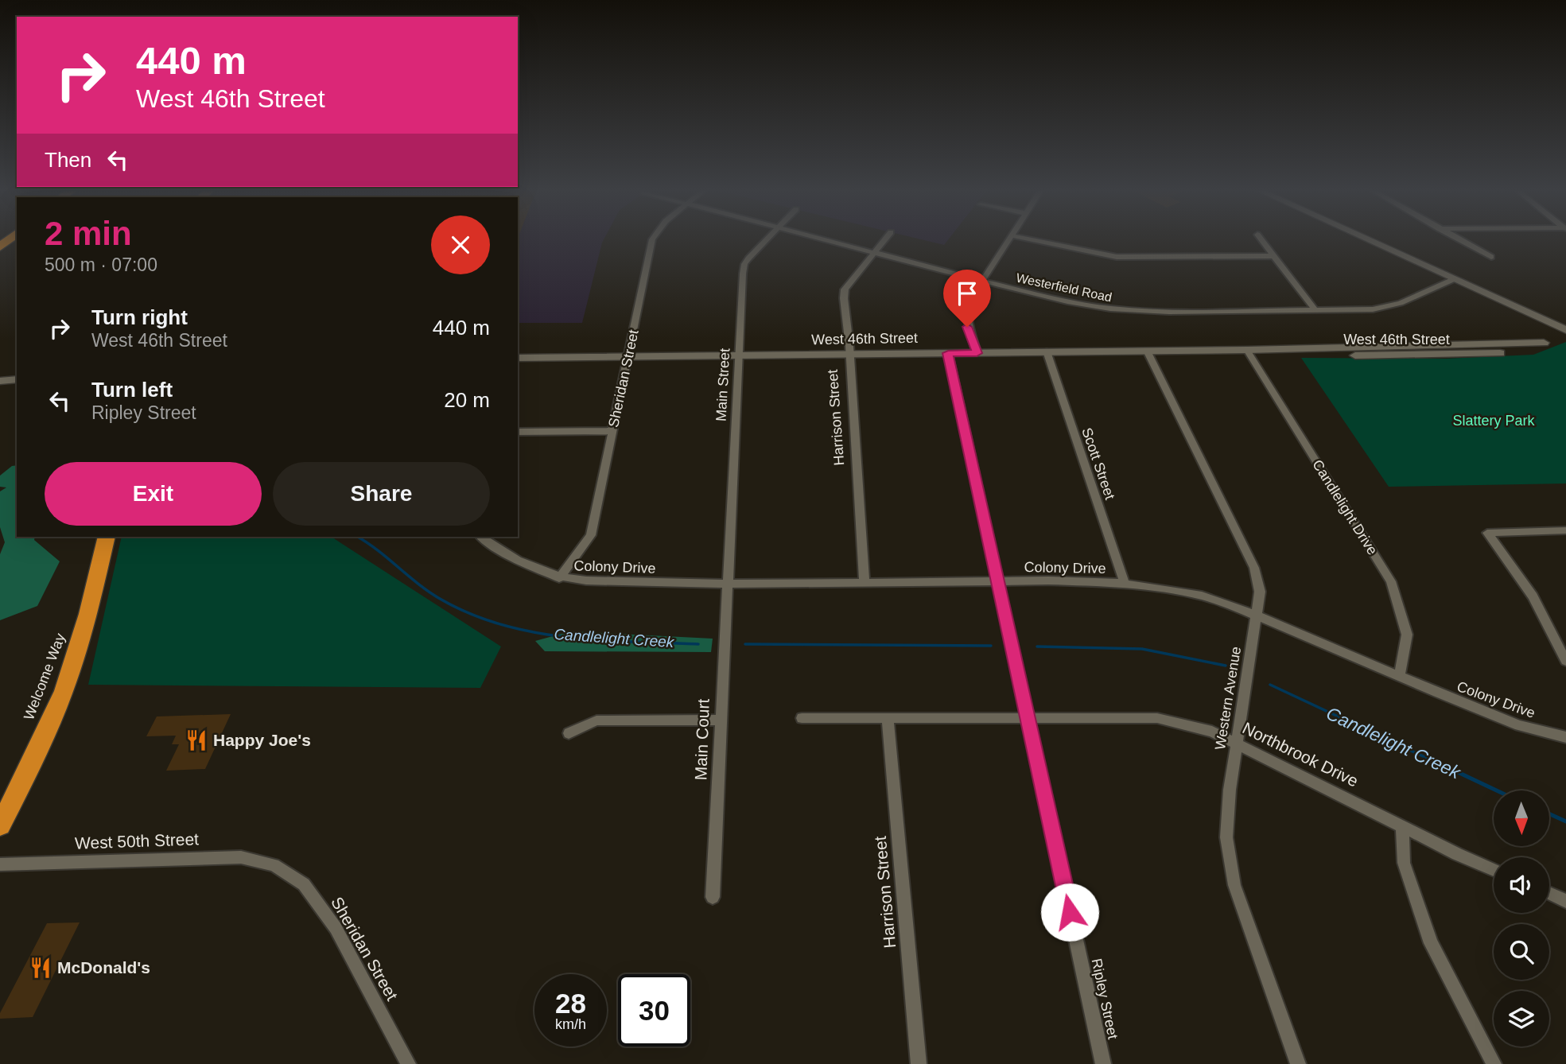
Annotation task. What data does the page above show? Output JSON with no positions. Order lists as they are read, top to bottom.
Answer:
{
  "streets": {
    "highway": ["Welcome Way"],
    "street": [
      "Westerfield Road",
      "West 46th Street",
      "Sheridan Street",
      "Main Street",
      "Harrison Street",
      "Scott Street",
      "Candlelight Drive",
      "Colony Drive",
      "Western Avenue",
      "Main Court",
      "Northbrook Drive",
      "West 50th Street",
      "Ripley Street"
    ]
  },
  "crossings": [
    ["Westerfield Road", "Harrison Street"],
    ["West 46th Street", "Sheridan Street"],
    ["West 46th Street", "Main Street"],
    ["West 46th Street", "Harrison Street"],
    ["West 46th Street", "Scott Street"],
    ["West 46th Street", "Candlelight Drive"],
    ["West 46th Street", "Western Avenue"],
    ["West 46th Street", "Ripley Street"],
    ["Sheridan Street", "Colony Drive"],
    ["Sheridan Street", "West 50th Street"],
    ["Main Street", "Colony Drive"],
    ["Main Street", "Main Court"],
    ["Harrison Street", "Colony Drive"],
    ["Harrison Street", "Northbrook Drive"],
    ["Scott Street", "Colony Drive"],
    ["Candlelight Drive", "Colony Drive"],
    ["Colony Drive", "Western Avenue"],
    ["Colony Drive", "Main Court"],
    ["Colony Drive", "Ripley Street"],
    ["Western Avenue", "Northbrook Drive"],
    ["Northbrook Drive", "Ripley Street"]
  ],
  "water": ["Candlelight Creek"],
  "parks": ["Slattery Park"],
  "places": {
    "restaurant": ["Happy Joe's", "McDonald's"]
  },
  "north": "bottom",
  "page": {
    "turn": ["440 m", "West 46th Street"],
    "then": "Then",
    "heading": ["2 min", "500 m · 07:00"],
    "list": [
      {
        "name": "Turn right",
        "note": "West 46th Street",
        "value": "440 m"
      },
      {
        "name": "Turn left",
        "note": "Ripley Street",
        "value": "20 m"
      }
    ],
    "buttons": ["Exit", "Share"],
    "speed": "28 km/h",
    "limit": "30"
  }
}
